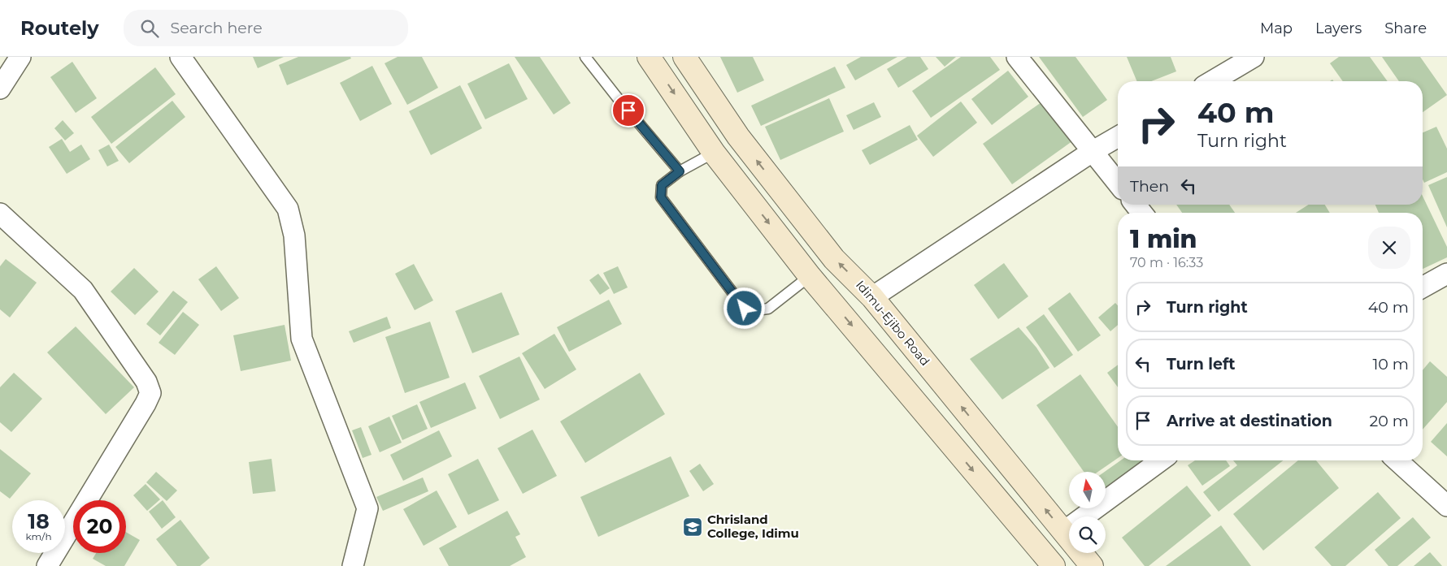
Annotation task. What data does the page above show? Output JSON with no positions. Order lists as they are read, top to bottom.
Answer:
{
  "streets": {
    "main road": ["Idimu-Ejibo Road"]
  },
  "places": {
    "school or university": ["Chrisland College, Idimu"]
  },
  "north": "top",
  "page": {
    "header": "Routely",
    "search": "Search here",
    "nav": ["Map", "Layers", "Share"],
    "turn": ["40 m", "Turn right"],
    "then": "Then",
    "heading": ["1 min", "70 m · 16:33"],
    "list": [
      {
        "name": "Turn right",
        "value": "40 m"
      },
      {
        "name": "Turn left",
        "value": "10 m"
      },
      {
        "name": "Arrive at destination",
        "value": "20 m"
      }
    ],
    "speed": "18 km/h",
    "limit": "20"
  }
}
